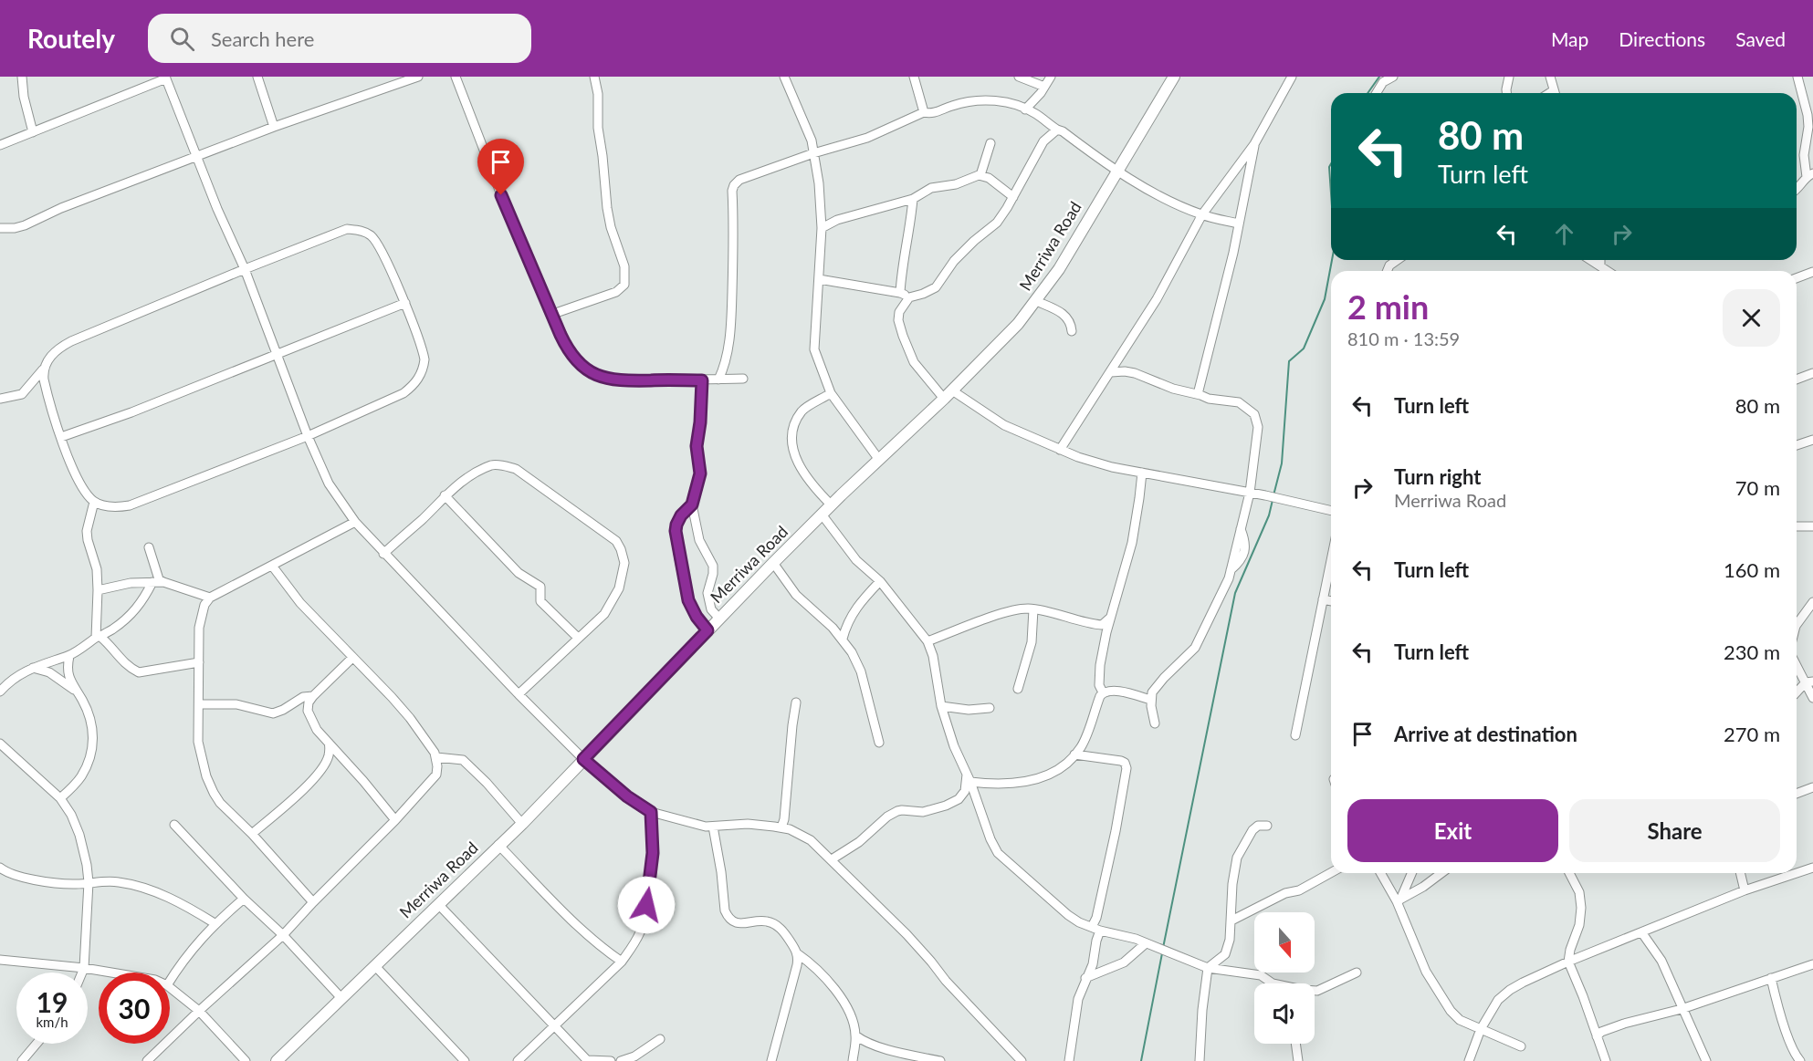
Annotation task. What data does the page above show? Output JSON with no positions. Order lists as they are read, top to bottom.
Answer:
{
  "streets": {
    "street": ["Merriwa Road"]
  },
  "north": "bottom",
  "page": {
    "header": "Routely",
    "search": "Search here",
    "nav": ["Map", "Directions", "Saved"],
    "turn": ["80 m", "Turn left"],
    "heading": ["2 min", "810 m · 13:59"],
    "list": [
      {
        "name": "Turn left",
        "value": "80 m"
      },
      {
        "name": "Turn right",
        "note": "Merriwa Road",
        "value": "70 m"
      },
      {
        "name": "Turn left",
        "value": "160 m"
      },
      {
        "name": "Turn left",
        "value": "230 m"
      },
      {
        "name": "Arrive at destination",
        "value": "270 m"
      }
    ],
    "buttons": ["Exit", "Share"],
    "speed": "19 km/h",
    "limit": "30"
  }
}
